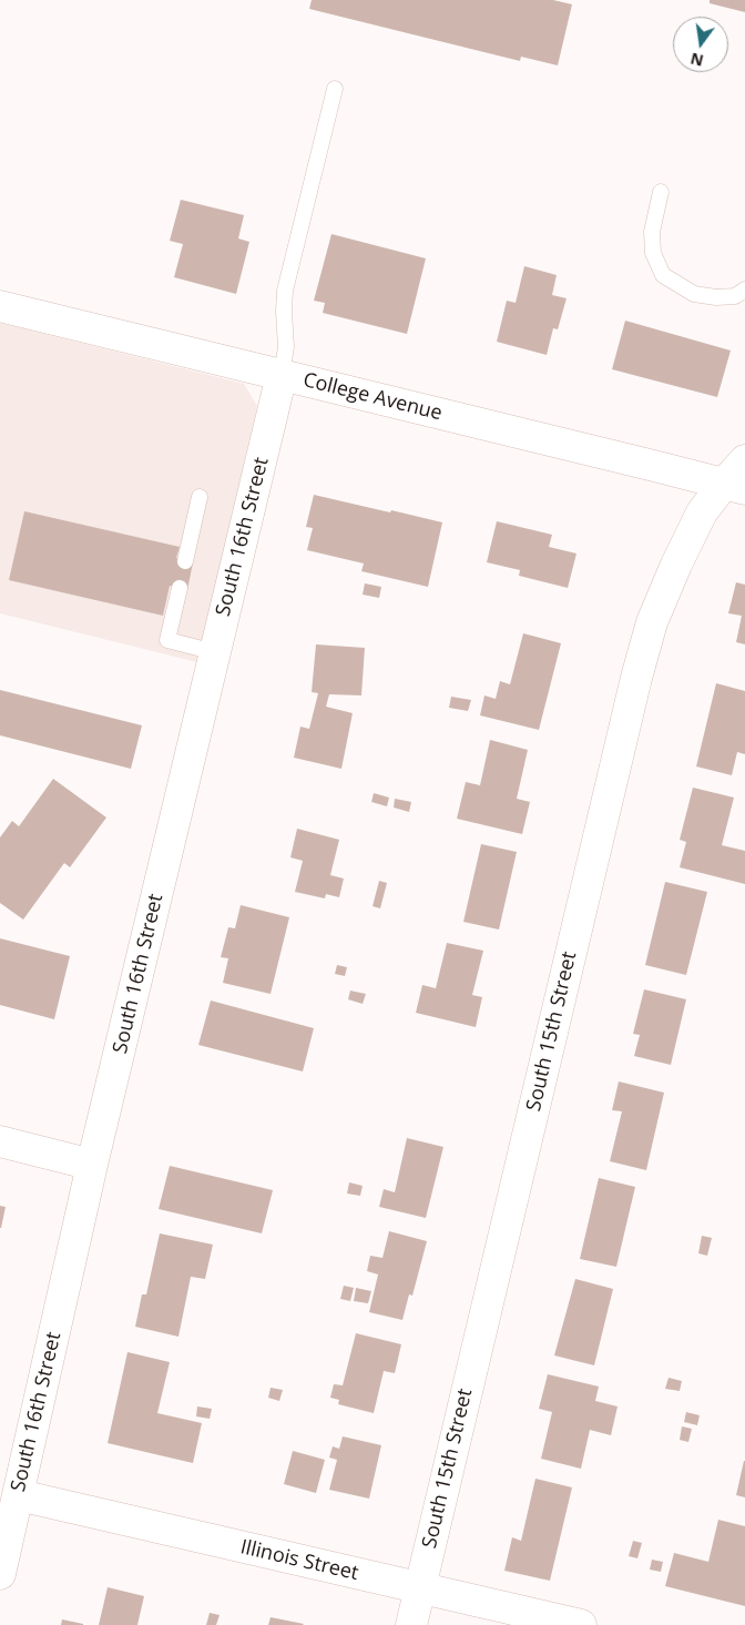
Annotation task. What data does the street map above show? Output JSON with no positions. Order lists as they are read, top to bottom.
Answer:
{
  "streets": {
    "street": [
      "College Avenue",
      "South 16th Street",
      "South 15th Street",
      "Illinois Street"
    ]
  },
  "crossings": [
    ["College Avenue", "South 16th Street"],
    ["College Avenue", "South 15th Street"],
    ["South 16th Street", "Illinois Street"],
    ["South 15th Street", "Illinois Street"]
  ],
  "north": "bottom"
}
